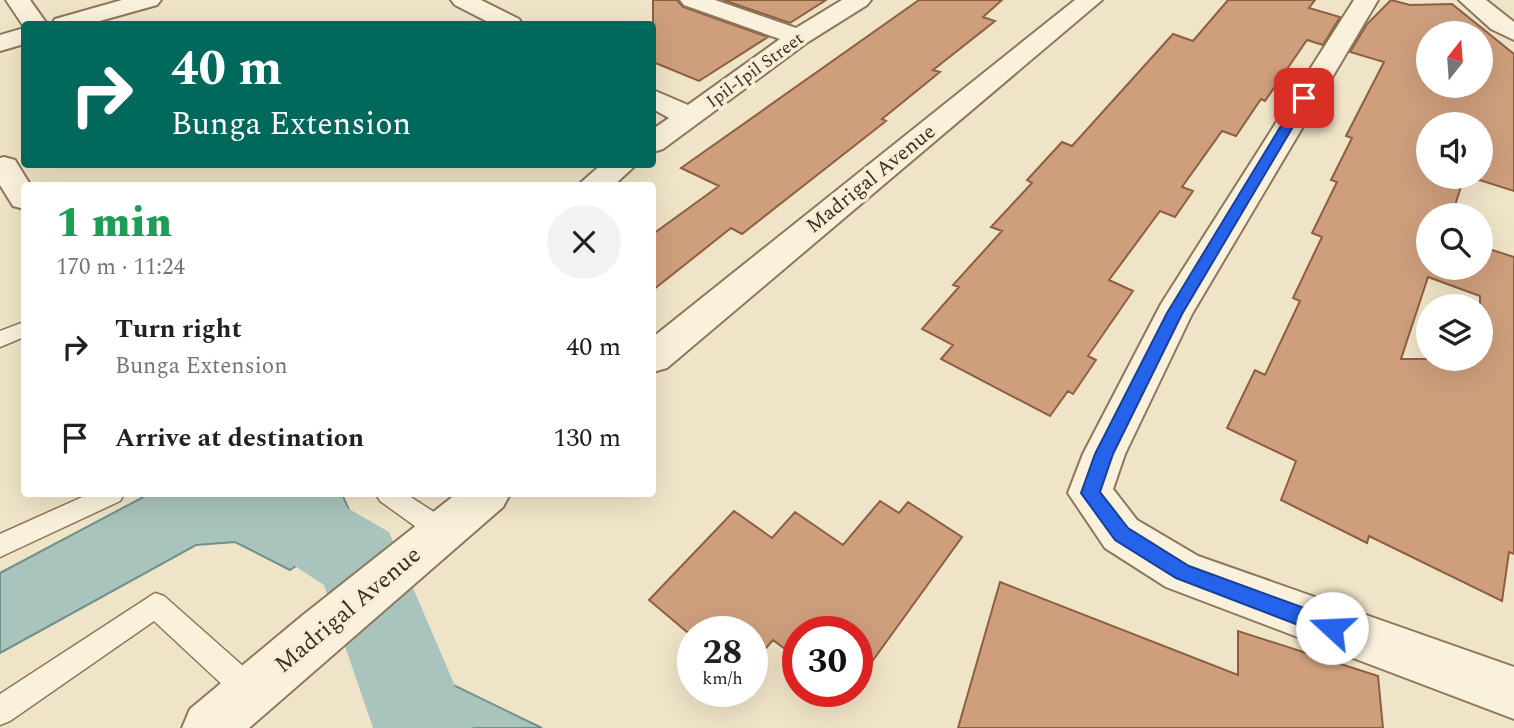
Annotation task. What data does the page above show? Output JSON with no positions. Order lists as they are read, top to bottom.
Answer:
{
  "streets": {
    "street": ["Ipil-Ipil Street", "Madrigal Avenue"]
  },
  "north": "top",
  "page": {
    "turn": ["40 m", "Bunga Extension"],
    "heading": ["1 min", "170 m · 11:24"],
    "list": [
      {
        "name": "Turn right",
        "note": "Bunga Extension",
        "value": "40 m"
      },
      {
        "name": "Arrive at destination",
        "value": "130 m"
      }
    ],
    "speed": "28 km/h",
    "limit": "30"
  }
}
